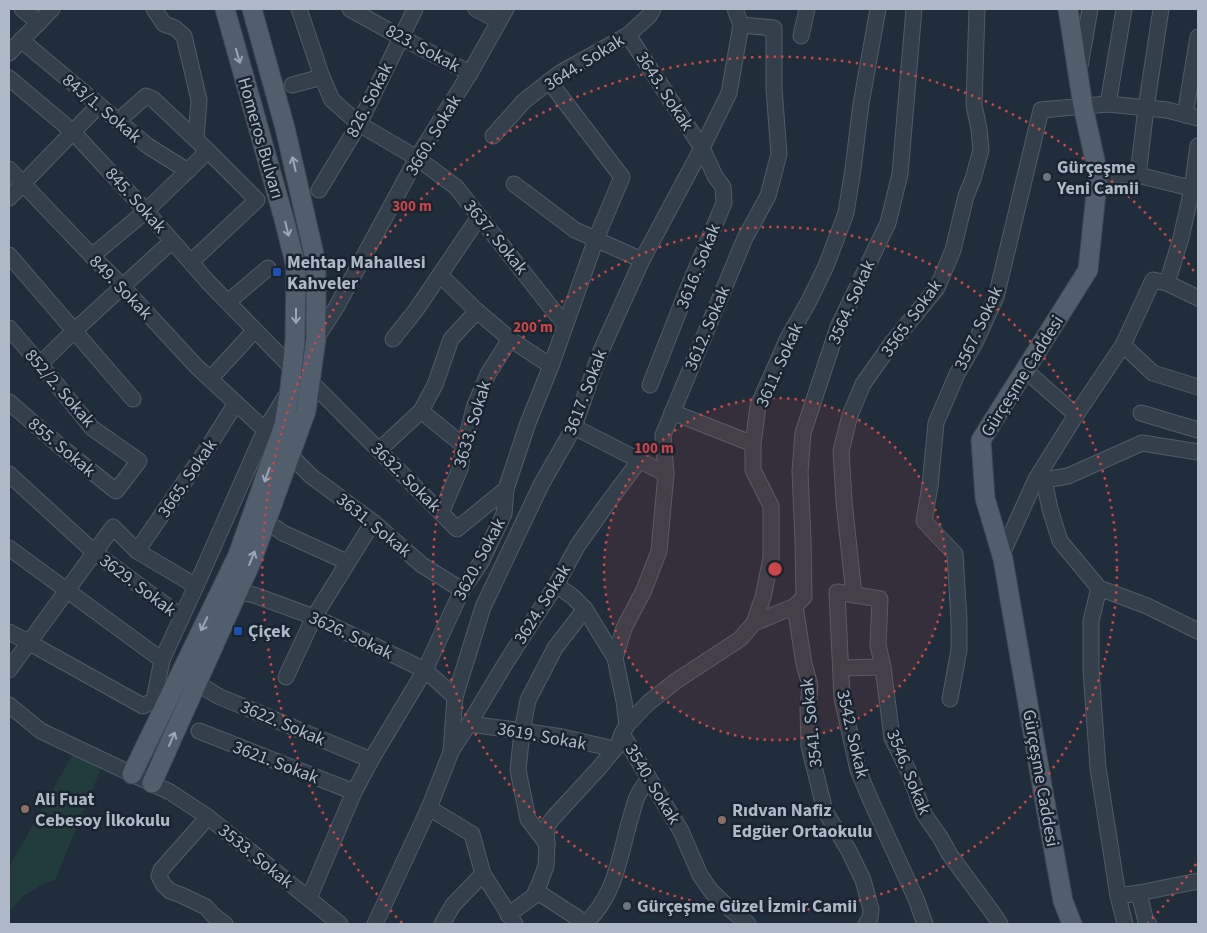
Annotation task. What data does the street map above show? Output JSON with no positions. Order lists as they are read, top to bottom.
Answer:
{
  "streets": {
    "main road": ["Homeros Bulvarı", "Gürçeşme Caddesi"],
    "street": [
      "823. Sokak",
      "3644. Sokak",
      "3643. Sokak",
      "826. Sokak",
      "843/1. Sokak",
      "3660. Sokak",
      "845. Sokak",
      "3637. Sokak",
      "3616. Sokak",
      "849. Sokak",
      "3564. Sokak",
      "3565. Sokak",
      "3612. Sokak",
      "3567. Sokak",
      "3611. Sokak",
      "852/2. Sokak",
      "3617. Sokak",
      "3633. Sokak",
      "855. Sokak",
      "3632. Sokak",
      "3665. Sokak",
      "3631. Sokak",
      "3620. Sokak",
      "3629. Sokak",
      "3624. Sokak",
      "3626. Sokak",
      "3622. Sokak",
      "3541. Sokak",
      "3542. Sokak",
      "3619. Sokak",
      "3621. Sokak",
      "3546. Sokak",
      "3540. Sokak",
      "3533. Sokak"
    ]
  },
  "crossings": [
    ["823. Sokak", "826. Sokak"],
    ["823. Sokak", "3660. Sokak"],
    ["3644. Sokak", "3643. Sokak"],
    ["3644. Sokak", "3620. Sokak"],
    ["3643. Sokak", "3616. Sokak"],
    ["3643. Sokak", "3617. Sokak"],
    ["826. Sokak", "3637. Sokak"],
    ["3660. Sokak", "Homeros Bulvarı"],
    ["3660. Sokak", "3637. Sokak"],
    ["Homeros Bulvarı", "845. Sokak"],
    ["Homeros Bulvarı", "3632. Sokak"],
    ["Homeros Bulvarı", "3631. Sokak"],
    ["Homeros Bulvarı", "3626. Sokak"],
    ["Homeros Bulvarı", "3622. Sokak"],
    ["Homeros Bulvarı", "3533. Sokak"],
    ["845. Sokak", "3632. Sokak"],
    ["3637. Sokak", "3620. Sokak"],
    ["3616. Sokak", "3617. Sokak"],
    ["849. Sokak", "3665. Sokak"],
    ["3564. Sokak", "3541. Sokak"],
    ["3565. Sokak", "3542. Sokak"],
    ["3565. Sokak", "3546. Sokak"],
    ["3612. Sokak", "3617. Sokak"],
    ["3612. Sokak", "3540. Sokak"],
    ["3567. Sokak", "Gürçeşme Caddesi"],
    ["3611. Sokak", "3619. Sokak"],
    ["3611. Sokak", "3540. Sokak"],
    ["852/2. Sokak", "855. Sokak"],
    ["3617. Sokak", "3624. Sokak"],
    ["3617. Sokak", "3626. Sokak"],
    ["3633. Sokak", "3632. Sokak"],
    ["3632. Sokak", "3620. Sokak"],
    ["3631. Sokak", "3620. Sokak"],
    ["3620. Sokak", "3626. Sokak"],
    ["3620. Sokak", "3622. Sokak"],
    ["3620. Sokak", "3621. Sokak"],
    ["3620. Sokak", "3533. Sokak"],
    ["3624. Sokak", "3619. Sokak"],
    ["3624. Sokak", "3540. Sokak"],
    ["3542. Sokak", "3546. Sokak"]
  ],
  "places": {
    "other": [
      "Gürçeşme Yeni Camii",
      "Ali Fuat Cebesoy İlkokulu",
      "Rıdvan Nafiz Edgüer Ortaokulu",
      "Gürçeşme Güzel İzmir Camii"
    ],
    "transit": ["Mehtap Mahallesi Kahveler", "Çiçek"]
  },
  "rings": ["300 m", "200 m", "100 m"]
}
